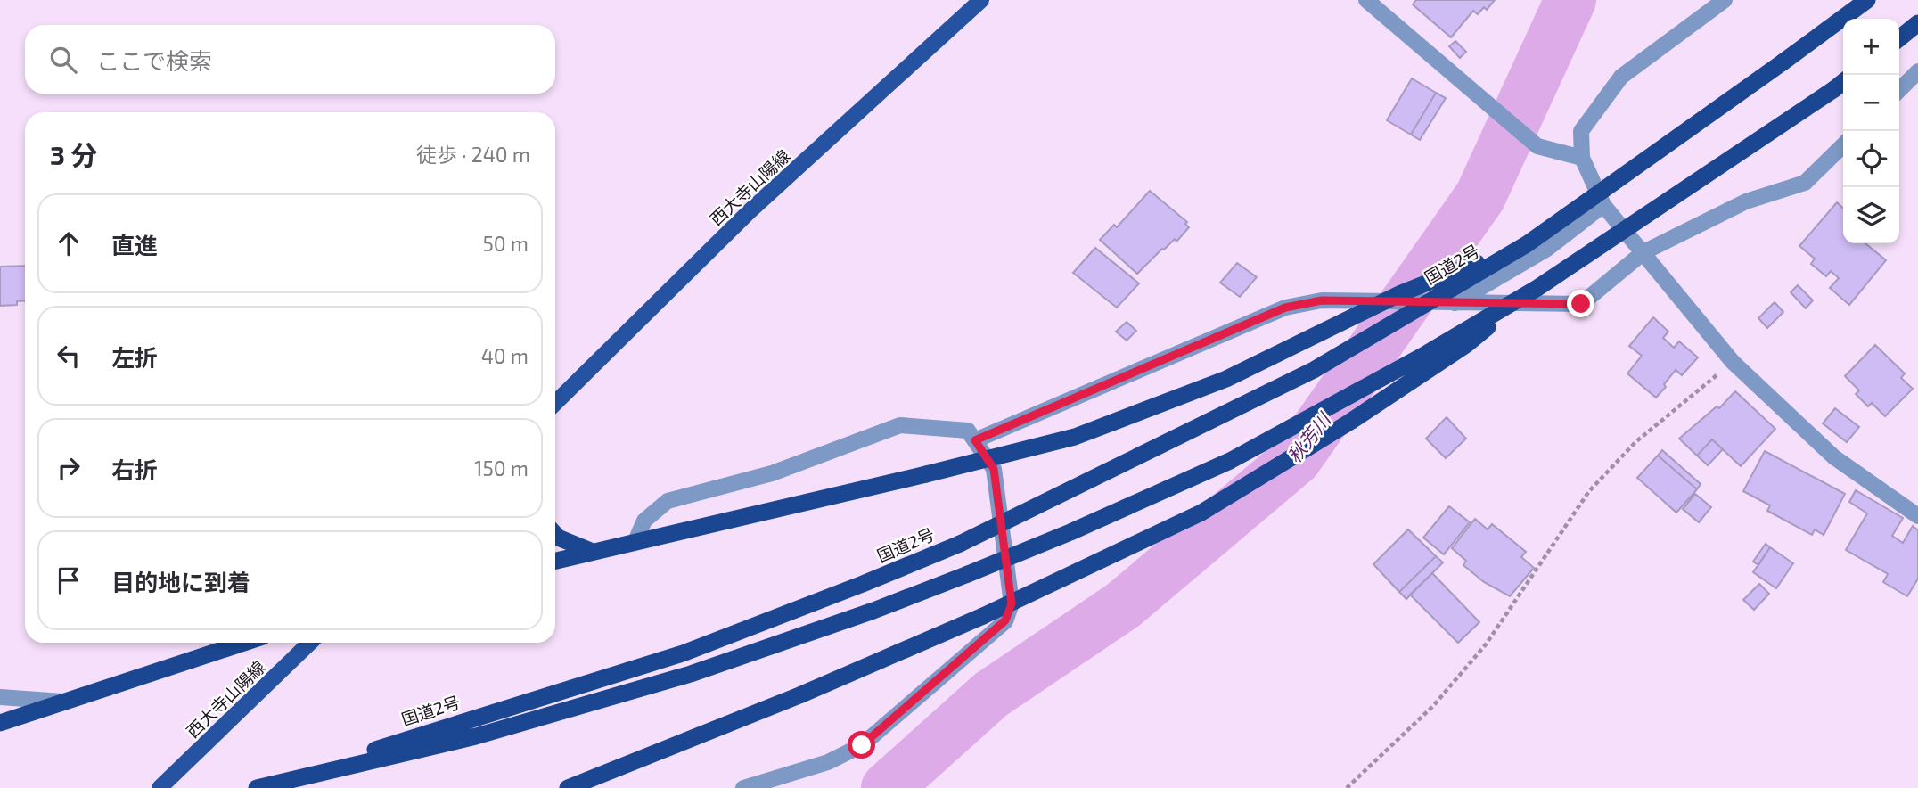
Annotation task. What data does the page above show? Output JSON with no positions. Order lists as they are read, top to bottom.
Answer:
{
  "streets": {
    "highway": ["国道2号"],
    "main road": ["西大寺山陽線"]
  },
  "water": ["秋芳川"],
  "page": {
    "map_buttons": ["+", "−"],
    "search": "ここで検索",
    "heading": ["3 分", "徒歩 · 240 m"],
    "list": [
      ["直進", "50 m"],
      ["左折", "40 m"],
      ["右折", "150 m"],
      "目的地に到着"
    ]
  }
}
